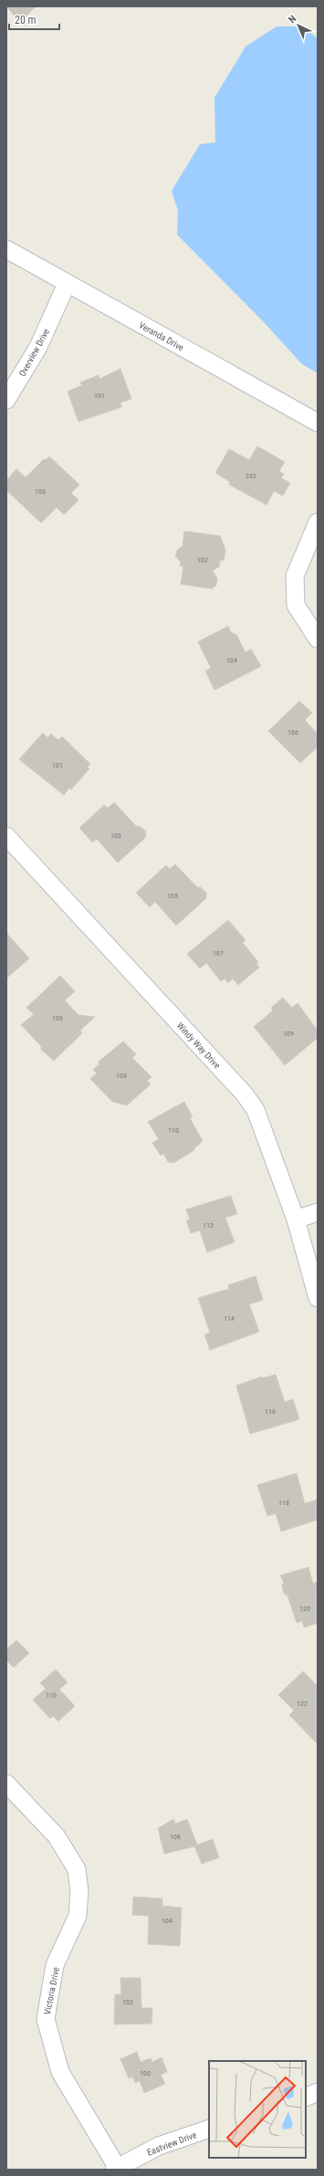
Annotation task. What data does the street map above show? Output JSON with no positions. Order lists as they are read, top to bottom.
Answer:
{
  "streets": {
    "street": [
      "Veranda Drive",
      "Overview Drive",
      "Windy Way Drive",
      "Victoria Drive",
      "Eastview Drive"
    ]
  },
  "crossings": [
    ["Veranda Drive", "Overview Drive"],
    ["Victoria Drive", "Eastview Drive"]
  ],
  "house_numbers": [
    "101",
    "232",
    "103",
    "102",
    "104",
    "106",
    "101",
    "103",
    "105",
    "107",
    "106",
    "109",
    "108",
    "110",
    "112",
    "114",
    "116",
    "118",
    "120",
    "110",
    "122",
    "106",
    "104",
    "102",
    "100"
  ],
  "scale_bar": "20 m",
  "north": "top left"
}
